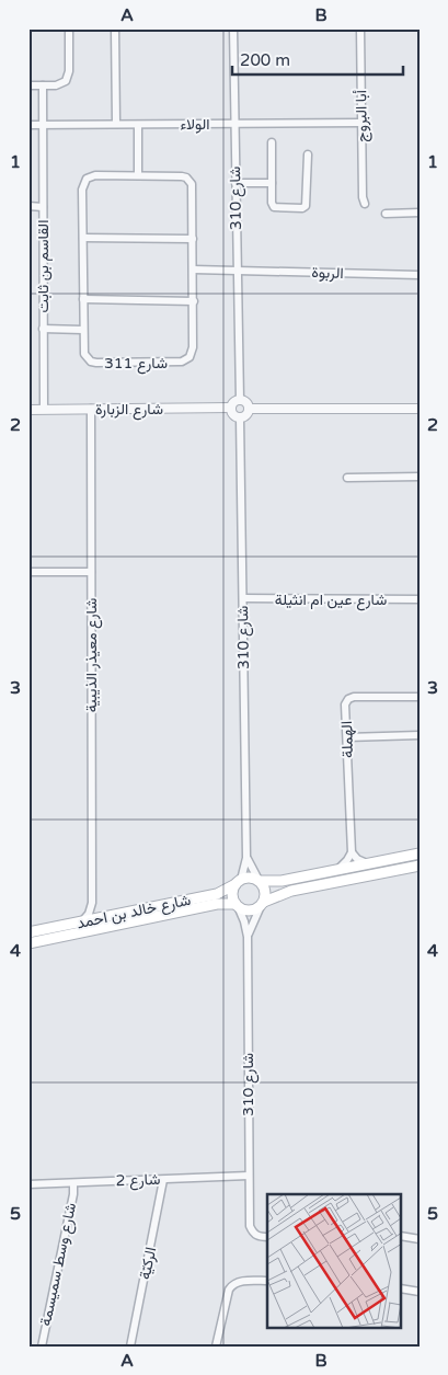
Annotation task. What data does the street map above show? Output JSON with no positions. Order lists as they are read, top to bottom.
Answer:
{
  "streets": {
    "main road": ["شارع خالد بن احمد"],
    "street": [
      "أبا البروج",
      "الولاء",
      "شارع 310",
      "القاسم بن ثابت",
      "الربوة",
      "شارع 311",
      "شارع الزبارة",
      "شارع عين ام انثيلة",
      "شارع معيذر الذيبية",
      "الهملة",
      "شارع 2",
      "الركيّة",
      "شارع وسط سميسمة"
    ]
  },
  "crossings": [
    ["أبا البروج", "الولاء"],
    ["الولاء", "شارع 310"],
    ["الولاء", "القاسم بن ثابت"],
    ["شارع 310", "الربوة"],
    ["شارع 310", "شارع الزبارة"],
    ["شارع 310", "شارع عين ام انثيلة"],
    ["شارع 310", "شارع خالد بن احمد"],
    ["شارع 310", "شارع 2"],
    ["القاسم بن ثابت", "شارع الزبارة"],
    ["شارع الزبارة", "شارع معيذر الذيبية"],
    ["شارع معيذر الذيبية", "شارع خالد بن احمد"],
    ["شارع 2", "الركيّة"],
    ["شارع 2", "شارع وسط سميسمة"]
  ],
  "scale_bar": "200 m",
  "grid": {
    "columns": ["A", "B"],
    "rows": [
      "1",
      "2",
      "3",
      "4",
      "5"
    ]
  }
}
